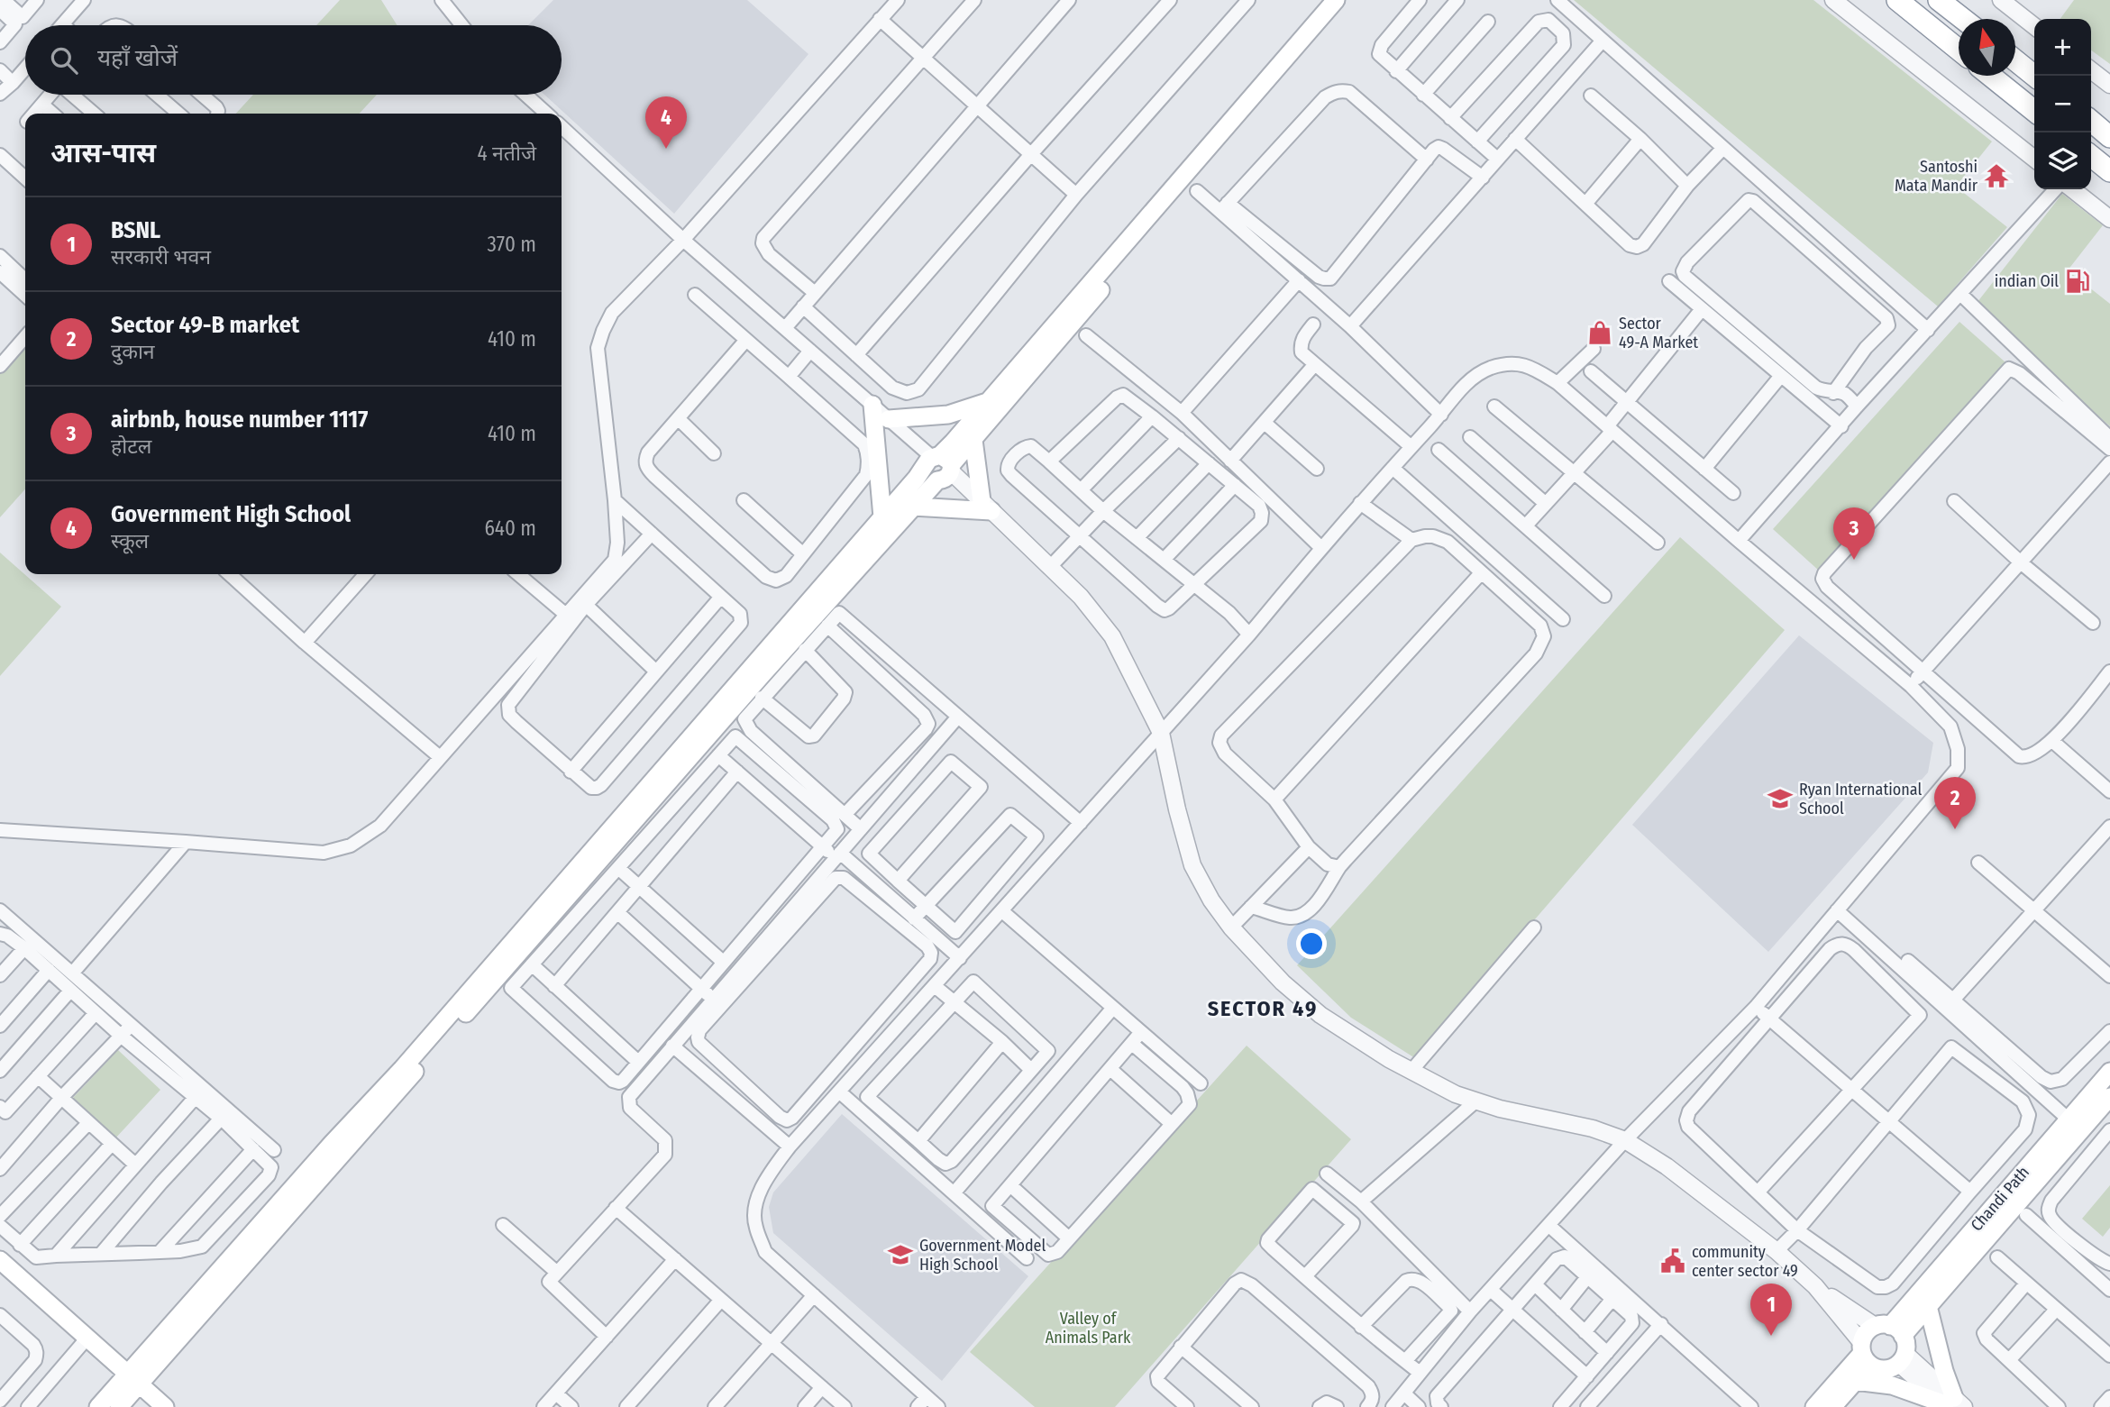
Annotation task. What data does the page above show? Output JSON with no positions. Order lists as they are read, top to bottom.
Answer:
{
  "streets": {
    "main road": ["Chandi Path"]
  },
  "districts": ["SECTOR 49"],
  "parks": ["Valley of Animals Park"],
  "places": {
    "temple": ["Santoshi Mata Mandir"],
    "fuel station": ["indian Oil"],
    "shop": ["Sector 49-A Market"],
    "school or university": ["Ryan International School", "Government Model High School"],
    "public building": ["community center sector 49"]
  },
  "north": "top",
  "page": {
    "map_buttons": ["+", "−"],
    "search": "यहाँ खोजें",
    "pins": [
      "4",
      "3",
      "2",
      "1"
    ],
    "heading": ["आस-पास", "4 नतीजे"],
    "list": [
      {
        "mark": "1",
        "name": "BSNL",
        "note": "सरकारी भवन",
        "value": "370 m"
      },
      {
        "mark": "2",
        "name": "Sector 49-B market",
        "note": "दुकान",
        "value": "410 m"
      },
      {
        "mark": "3",
        "name": "airbnb, house number 1117",
        "note": "होटल",
        "value": "410 m"
      },
      {
        "mark": "4",
        "name": "Government High School",
        "note": "स्कूल",
        "value": "640 m"
      }
    ]
  }
}
